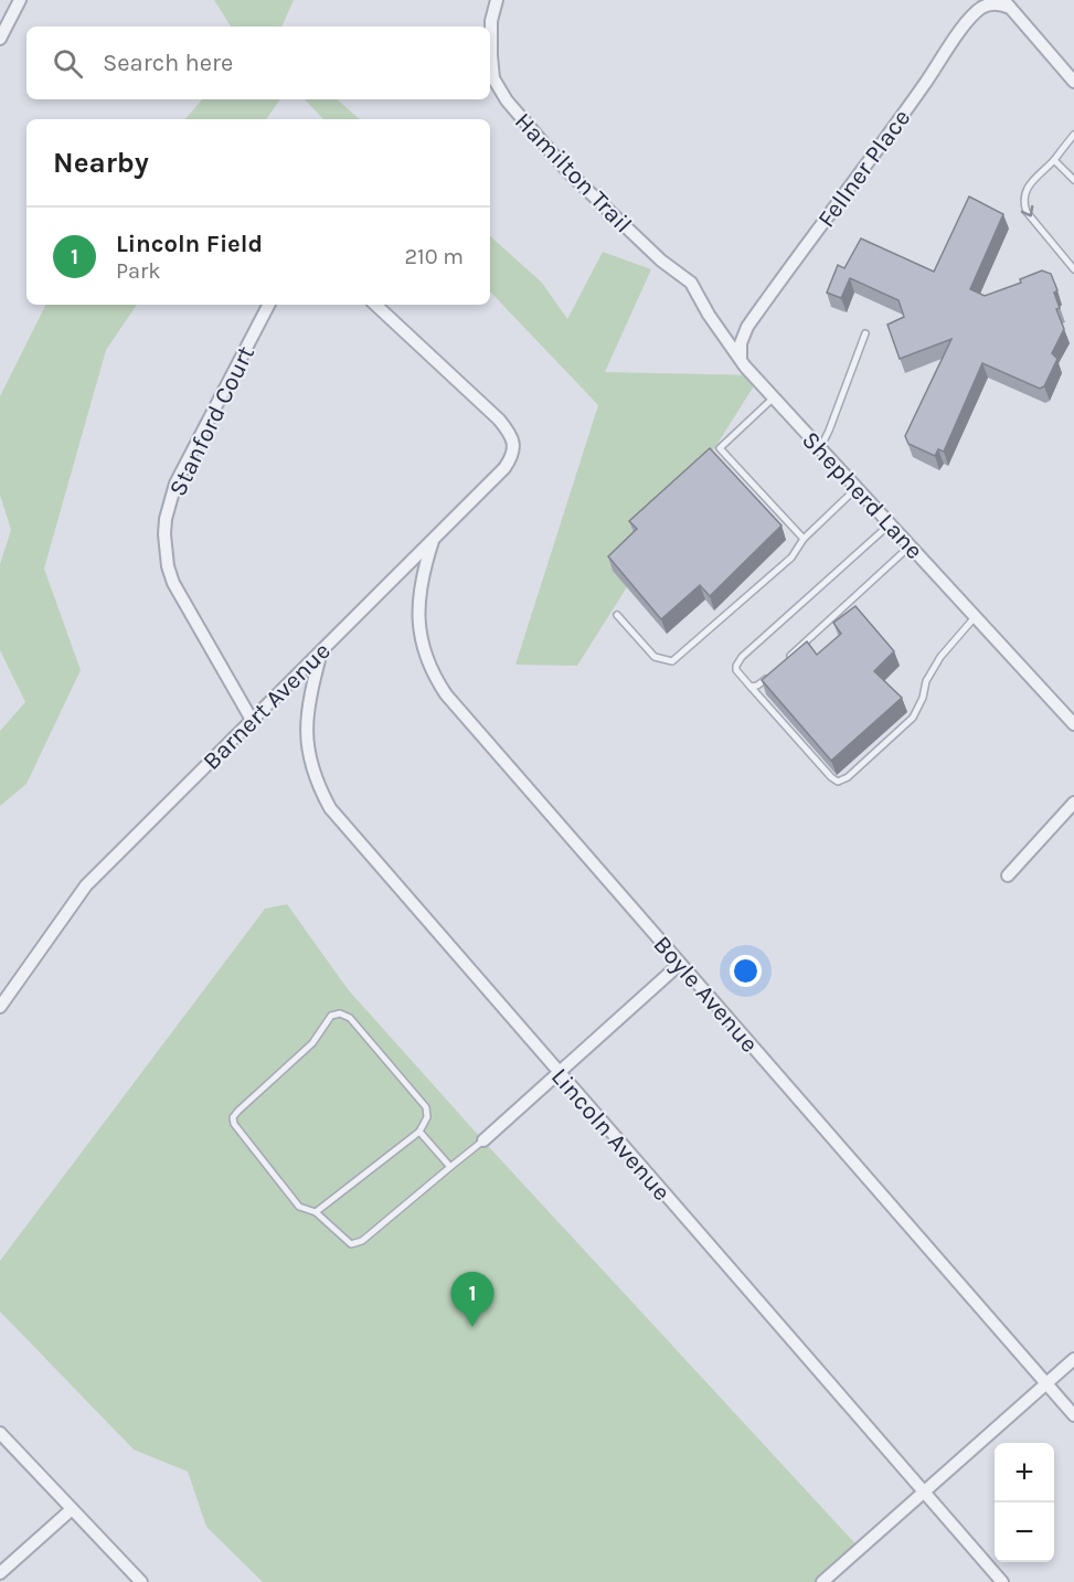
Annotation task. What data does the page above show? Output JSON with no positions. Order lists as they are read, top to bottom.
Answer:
{
  "streets": {
    "street": [
      "Fellner Place",
      "Hamilton Trail",
      "Stanford Court",
      "Shepherd Lane",
      "Barnert Avenue",
      "Boyle Avenue",
      "Lincoln Avenue"
    ]
  },
  "crossings": [
    ["Fellner Place", "Shepherd Lane"],
    ["Hamilton Trail", "Shepherd Lane"],
    ["Stanford Court", "Barnert Avenue"],
    ["Barnert Avenue", "Boyle Avenue"],
    ["Barnert Avenue", "Lincoln Avenue"]
  ],
  "page": {
    "search": "Search here",
    "heading": "Nearby",
    "list": [
      {
        "mark": "1",
        "name": "Lincoln Field",
        "note": "Park",
        "value": "210 m"
      }
    ],
    "pins": "1",
    "map_buttons": ["+", "−"]
  }
}
